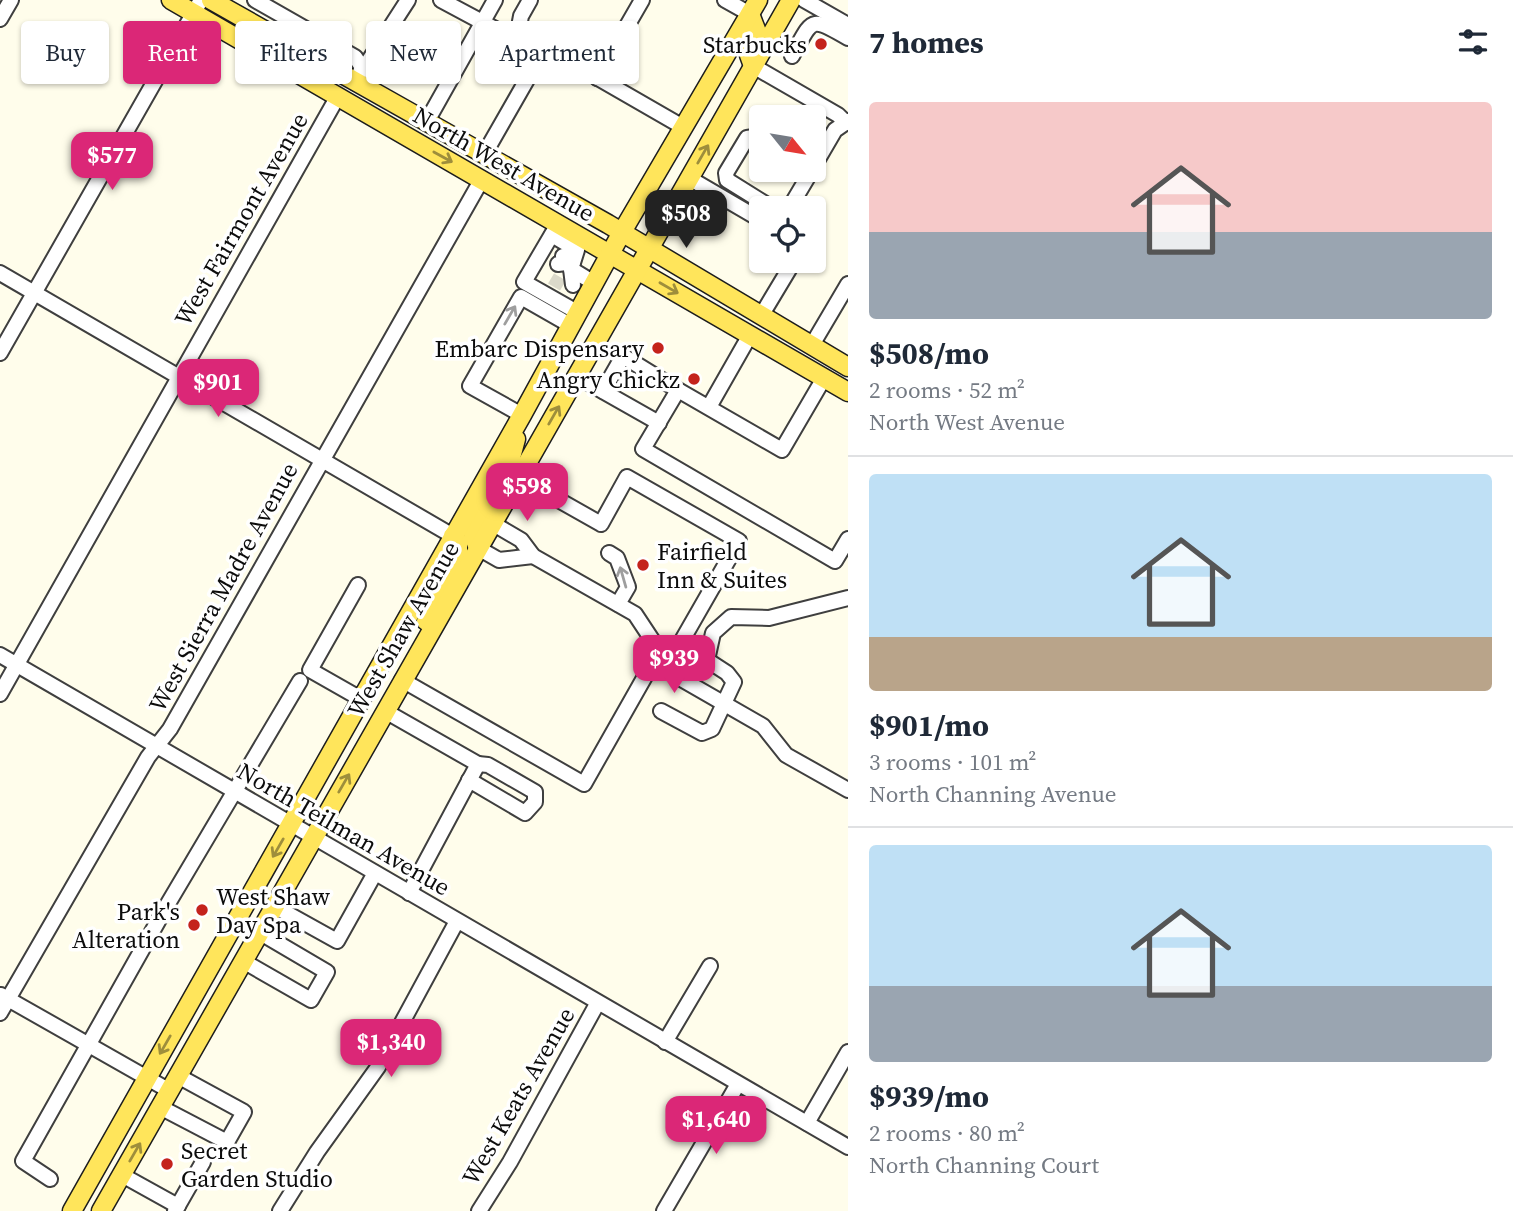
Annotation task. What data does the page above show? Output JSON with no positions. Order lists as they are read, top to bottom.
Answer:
{
  "streets": {
    "main road": ["North West Avenue", "West Shaw Avenue"],
    "street": [
      "West Fairmont Avenue",
      "West Sierra Madre Avenue",
      "North Teilman Avenue",
      "West Keats Avenue"
    ]
  },
  "crossings": [
    ["North West Avenue", "West Fairmont Avenue"],
    ["North West Avenue", "West Sierra Madre Avenue"],
    ["North West Avenue", "West Shaw Avenue"],
    ["West Fairmont Avenue", "North Teilman Avenue"],
    ["West Sierra Madre Avenue", "North Teilman Avenue"],
    ["West Shaw Avenue", "North Teilman Avenue"],
    ["North Teilman Avenue", "West Keats Avenue"]
  ],
  "places": [
    "Starbucks",
    "Embarc Dispensary",
    "Angry Chickz",
    "Fairfield Inn & Suites",
    "West Shaw Day Spa",
    "Park's Alteration",
    "Secret Garden Studio"
  ],
  "north": "bottom right",
  "page": {
    "heading": "7 homes",
    "chip": [
      "Buy",
      "Rent",
      "Filters",
      "New",
      "Apartment"
    ],
    "list": [
      {
        "name": "$508/mo",
        "note": "2 rooms · 52 m² · North West Avenue"
      },
      {
        "name": "$901/mo",
        "note": "3 rooms · 101 m² · North Channing Avenue"
      },
      {
        "name": "$939/mo",
        "note": "2 rooms · 80 m² · North Channing Court"
      }
    ],
    "price": [
      "$577",
      "$508",
      "$901",
      "$598",
      "$939",
      "$1,340",
      "$1,640"
    ]
  }
}
